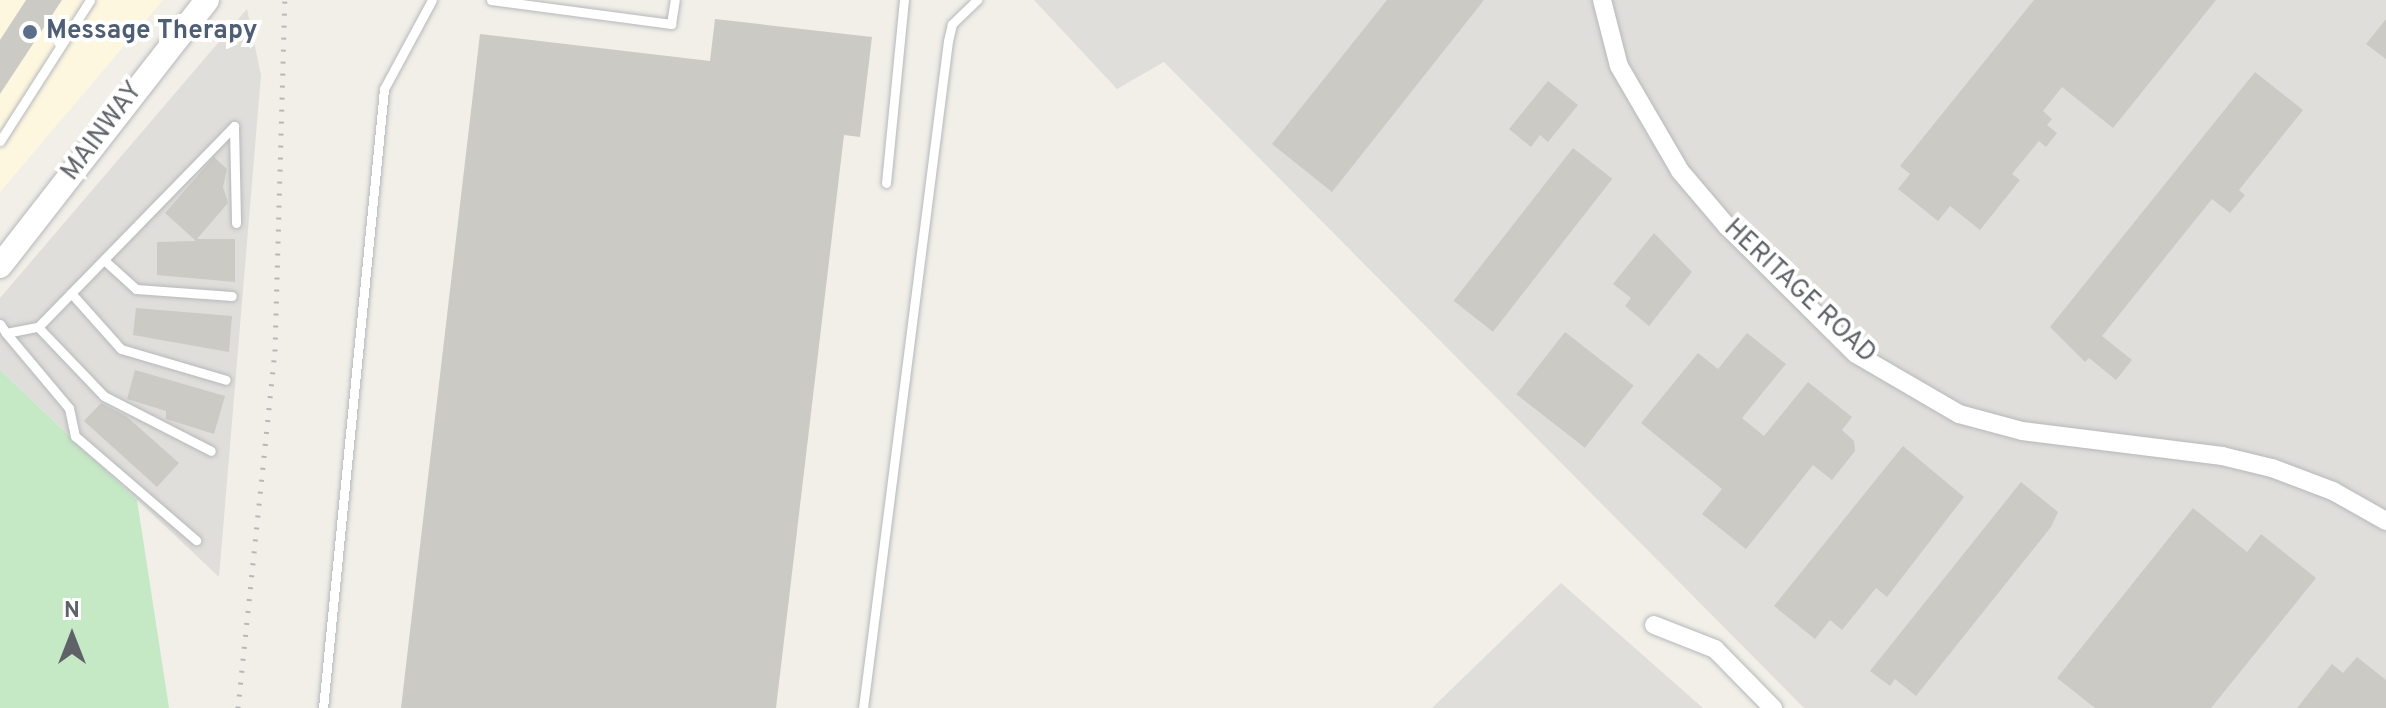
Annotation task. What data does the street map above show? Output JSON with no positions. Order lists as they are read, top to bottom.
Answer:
{
  "streets": {
    "street": ["MAINWAY", "HERITAGE ROAD"]
  },
  "places": ["Message Therapy"],
  "north": "top"
}
